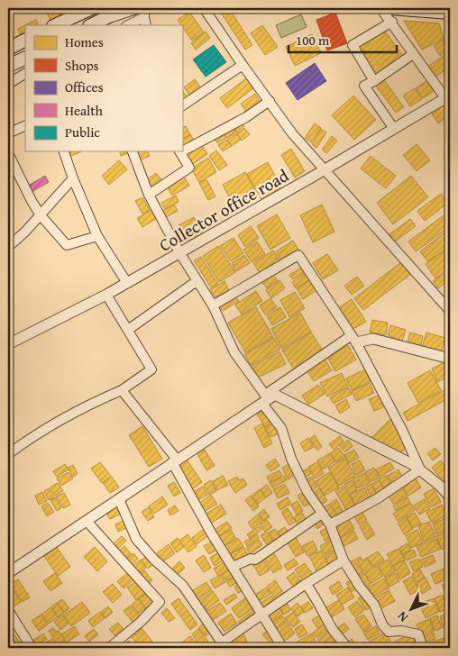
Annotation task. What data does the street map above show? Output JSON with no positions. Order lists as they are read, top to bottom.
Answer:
{
  "streets": {
    "street": ["Collector office road"]
  },
  "legend": [
    "Homes",
    "Shops",
    "Offices",
    "Health",
    "Public"
  ],
  "scale_bar": "100 m",
  "north": "bottom left"
}
